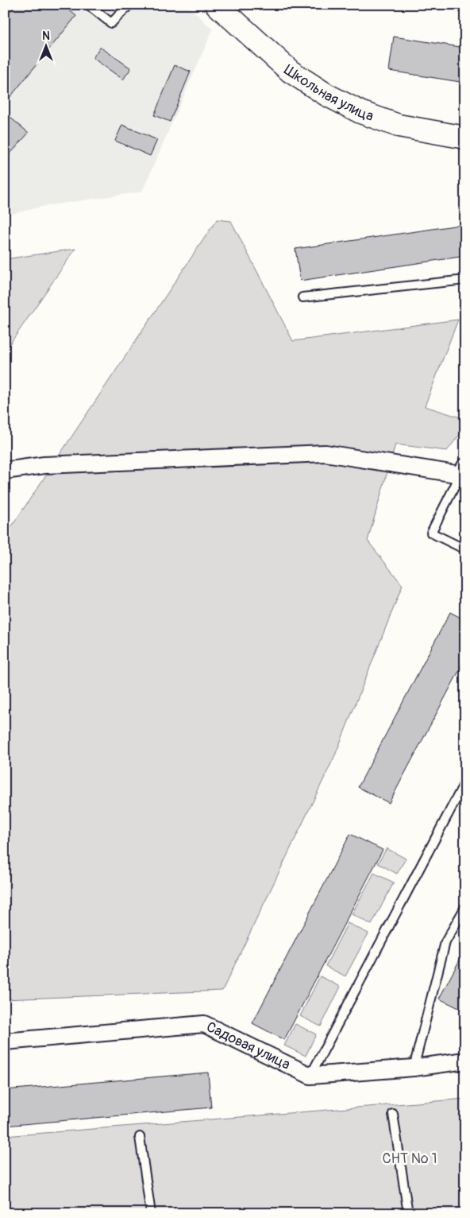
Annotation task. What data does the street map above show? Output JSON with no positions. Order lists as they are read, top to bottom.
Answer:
{
  "streets": {
    "street": ["Школьная улица", "Садовая улица"]
  },
  "parks": ["СНТ № 1"],
  "north": "top"
}
